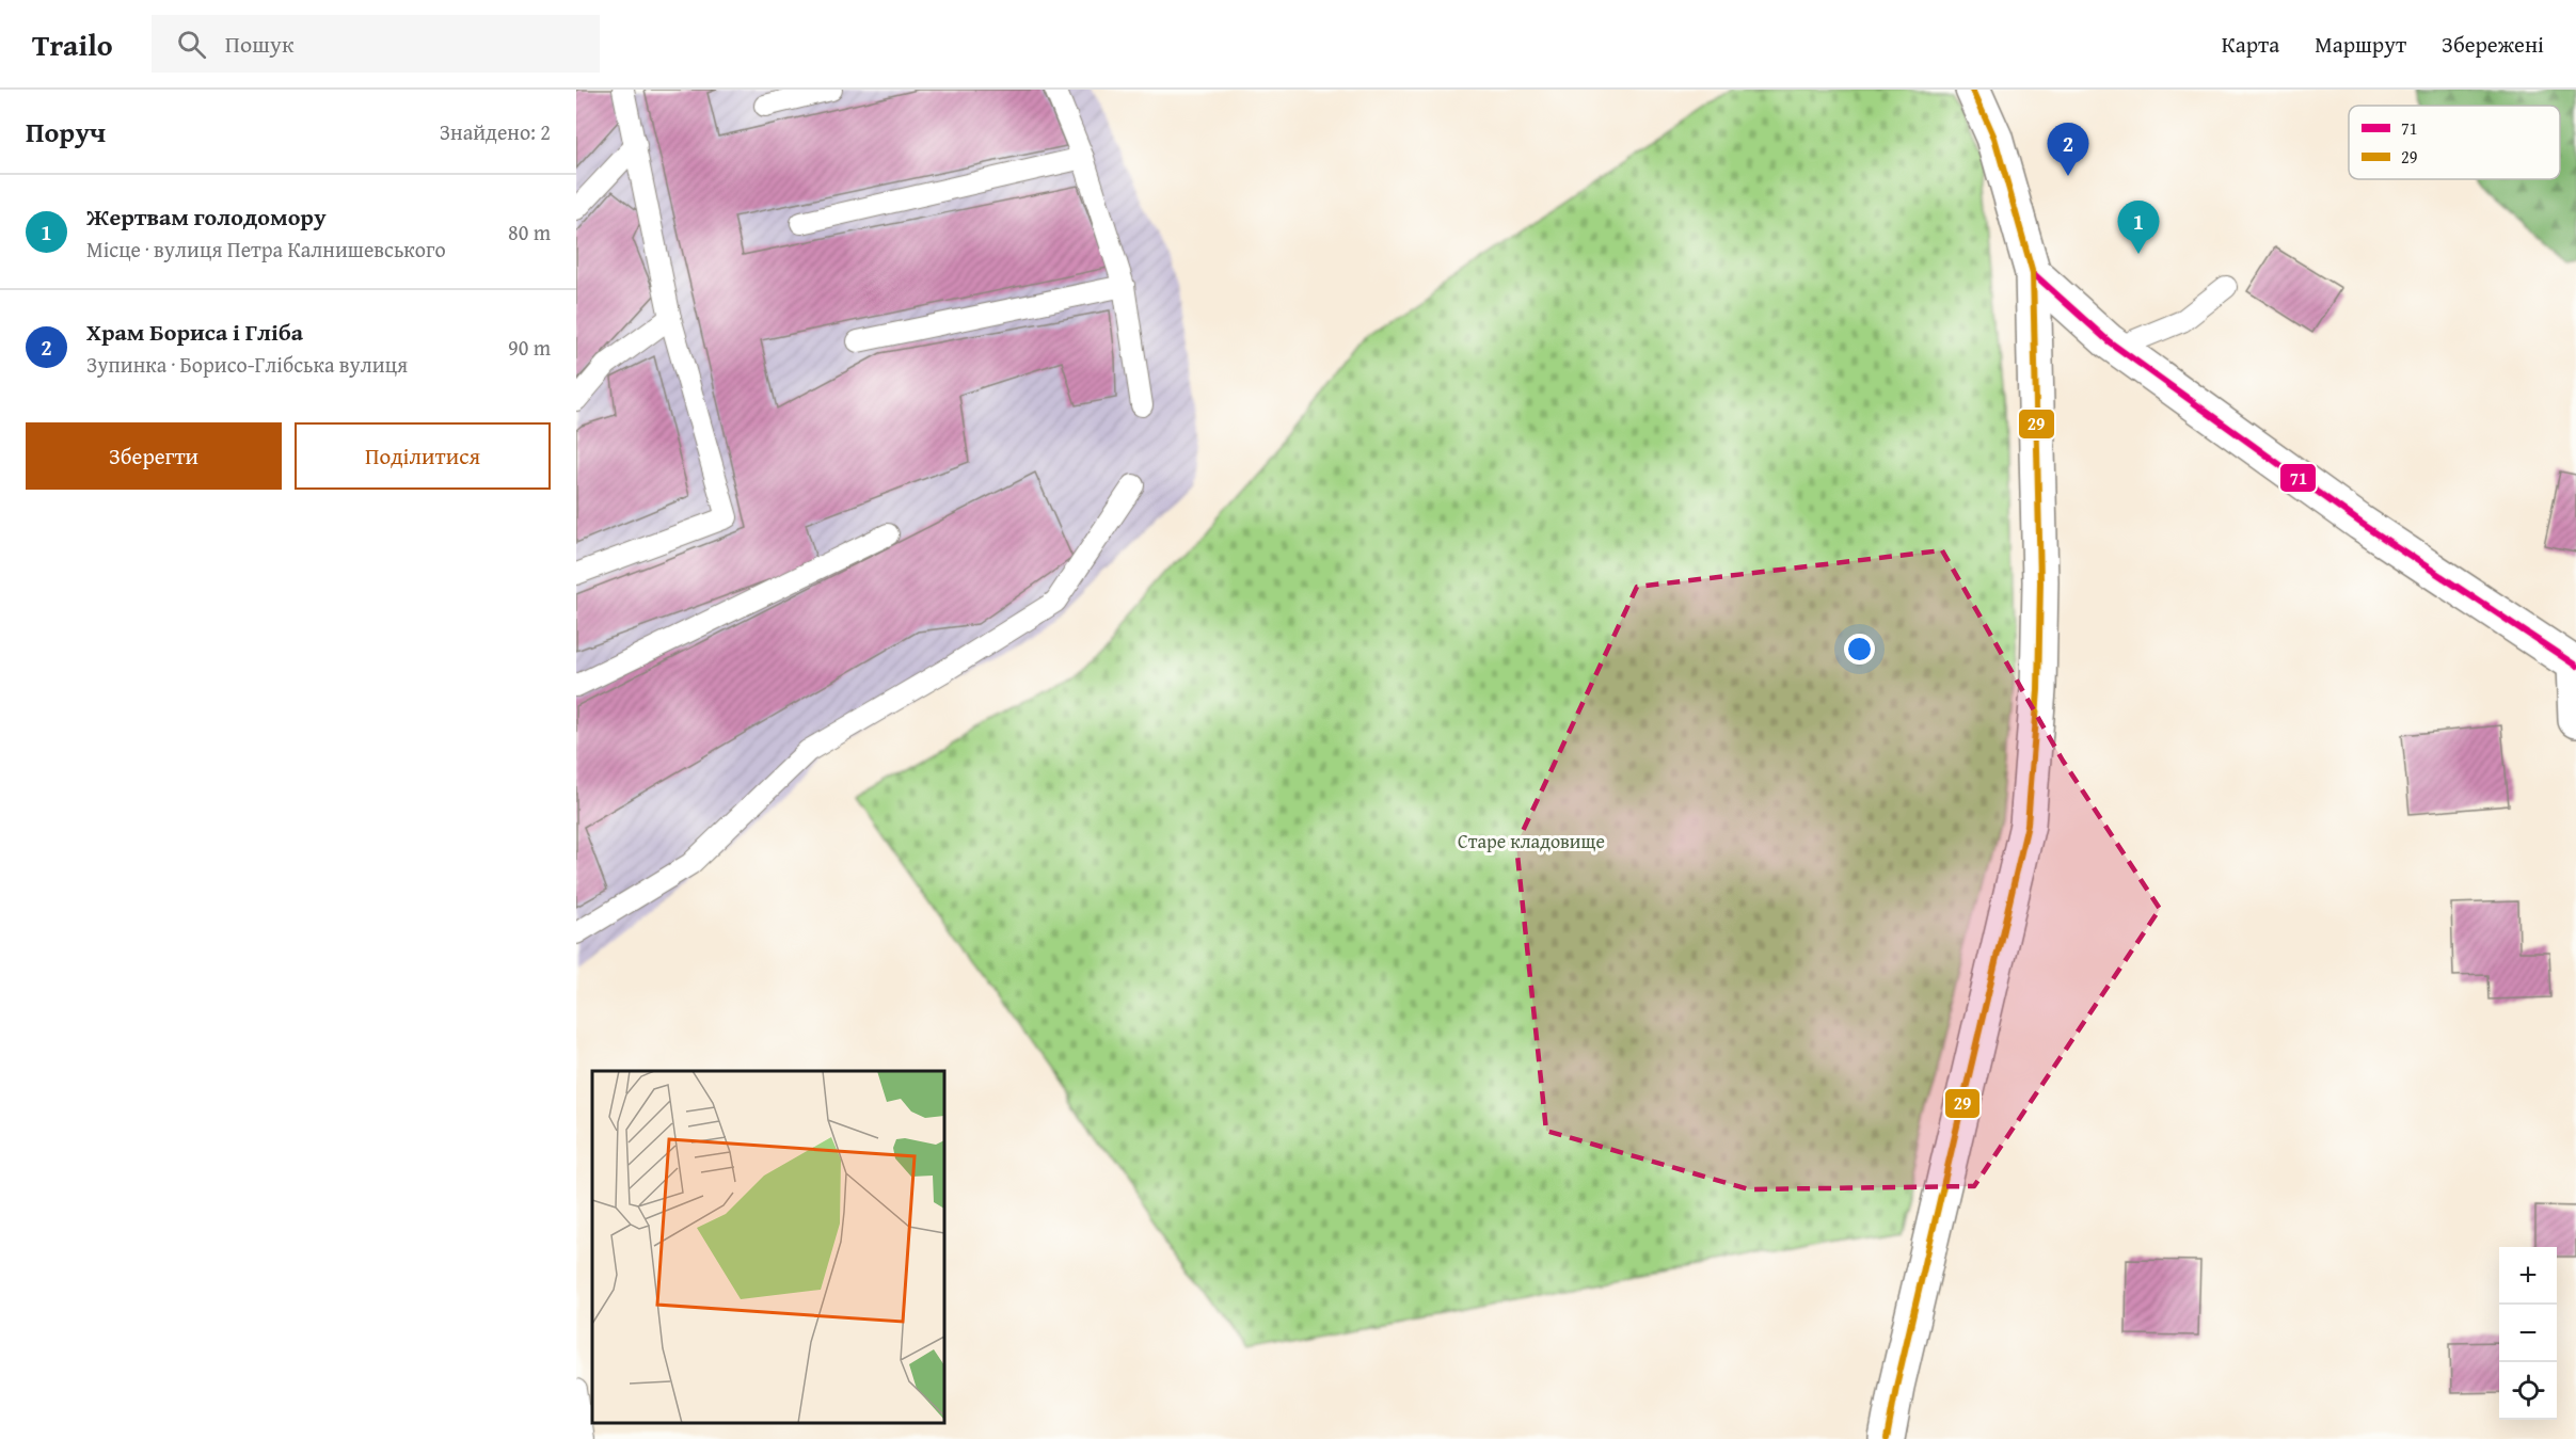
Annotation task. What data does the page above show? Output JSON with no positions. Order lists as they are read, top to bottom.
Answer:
{
  "parks": ["Старе кладовище"],
  "lines": ["transit line 29", "transit line 71"],
  "legend": ["71", "29"],
  "page": {
    "header": "Trailo",
    "search": "Пошук",
    "nav": ["Карта", "Маршрут", "Збережені"],
    "heading": ["Поруч", "Знайдено: 2"],
    "pins": ["2", "1"],
    "list": [
      {
        "mark": "1",
        "name": "Жертвам голодомору",
        "note": "Місце · вулиця Петра Калнишевського",
        "value": "80 m"
      },
      {
        "mark": "2",
        "name": "Храм Бориса і Гліба",
        "note": "Зупинка · Борисо-Глібська вулиця",
        "value": "90 m"
      }
    ],
    "buttons": ["Зберегти", "Поділитися"],
    "map_buttons": ["+", "−"]
  }
}
